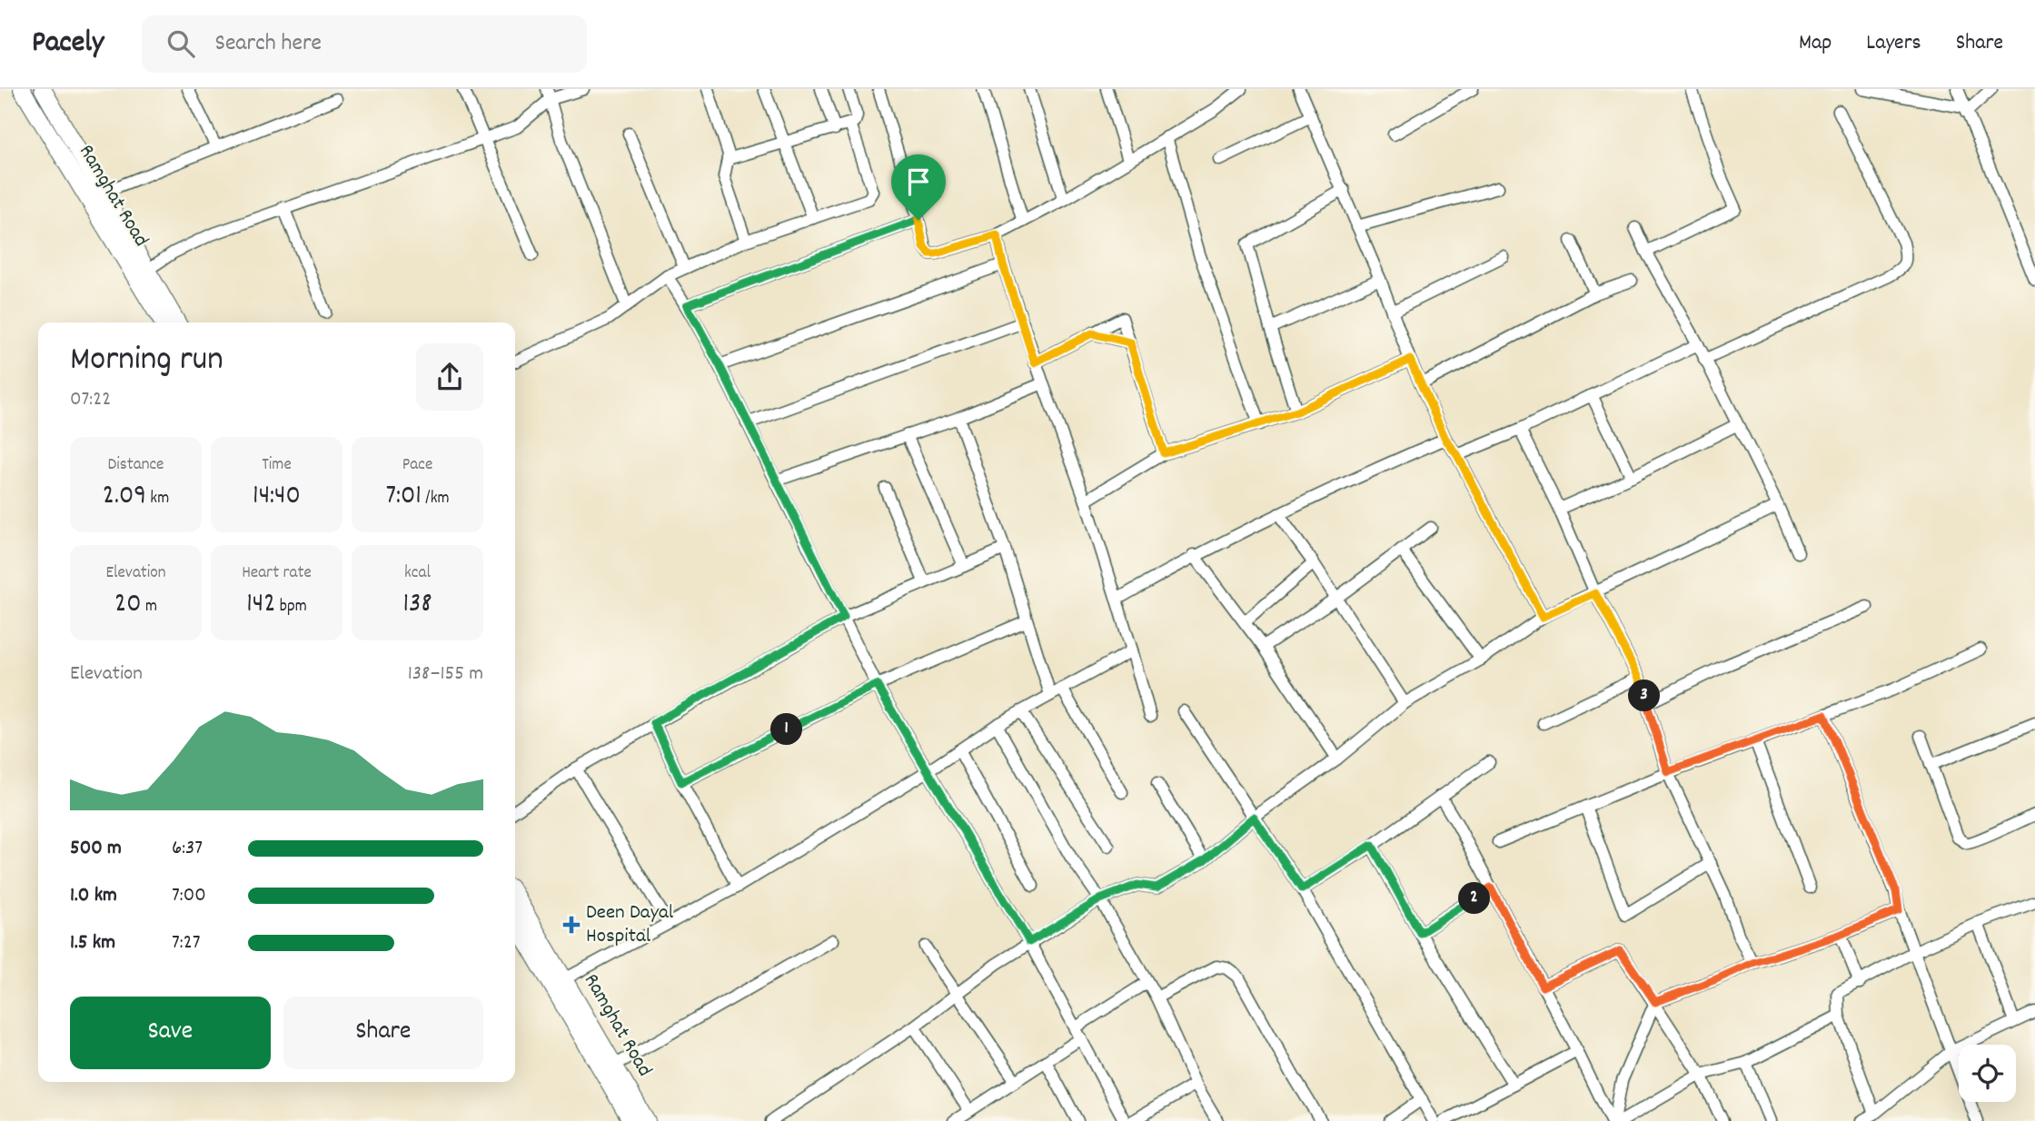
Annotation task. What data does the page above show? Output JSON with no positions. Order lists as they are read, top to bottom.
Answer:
{
  "streets": {
    "main road": ["Ramghat Road"]
  },
  "places": {
    "health": ["Deen Dayal Hospital"]
  },
  "page": {
    "header": "Pacely",
    "search": "Search here",
    "nav": ["Map", "Layers", "Share"],
    "heading": ["Morning run", "07:22"],
    "stats": [
      ["Distance", "2.09 km"],
      ["Time", "14:40"],
      ["Pace", "7:01 /km"],
      ["Elevation", "20 m"],
      ["Heart rate", "142 bpm"],
      ["kcal", "138"]
    ],
    "chart": ["Elevation", "138–155 m"],
    "pins": ["3", "1", "2"],
    "list": [
      {
        "name": "500 m",
        "note": "6:37"
      },
      {
        "name": "1.0 km",
        "note": "7:00"
      },
      {
        "name": "1.5 km",
        "note": "7:27"
      }
    ],
    "buttons": ["Save", "Share"]
  }
}
